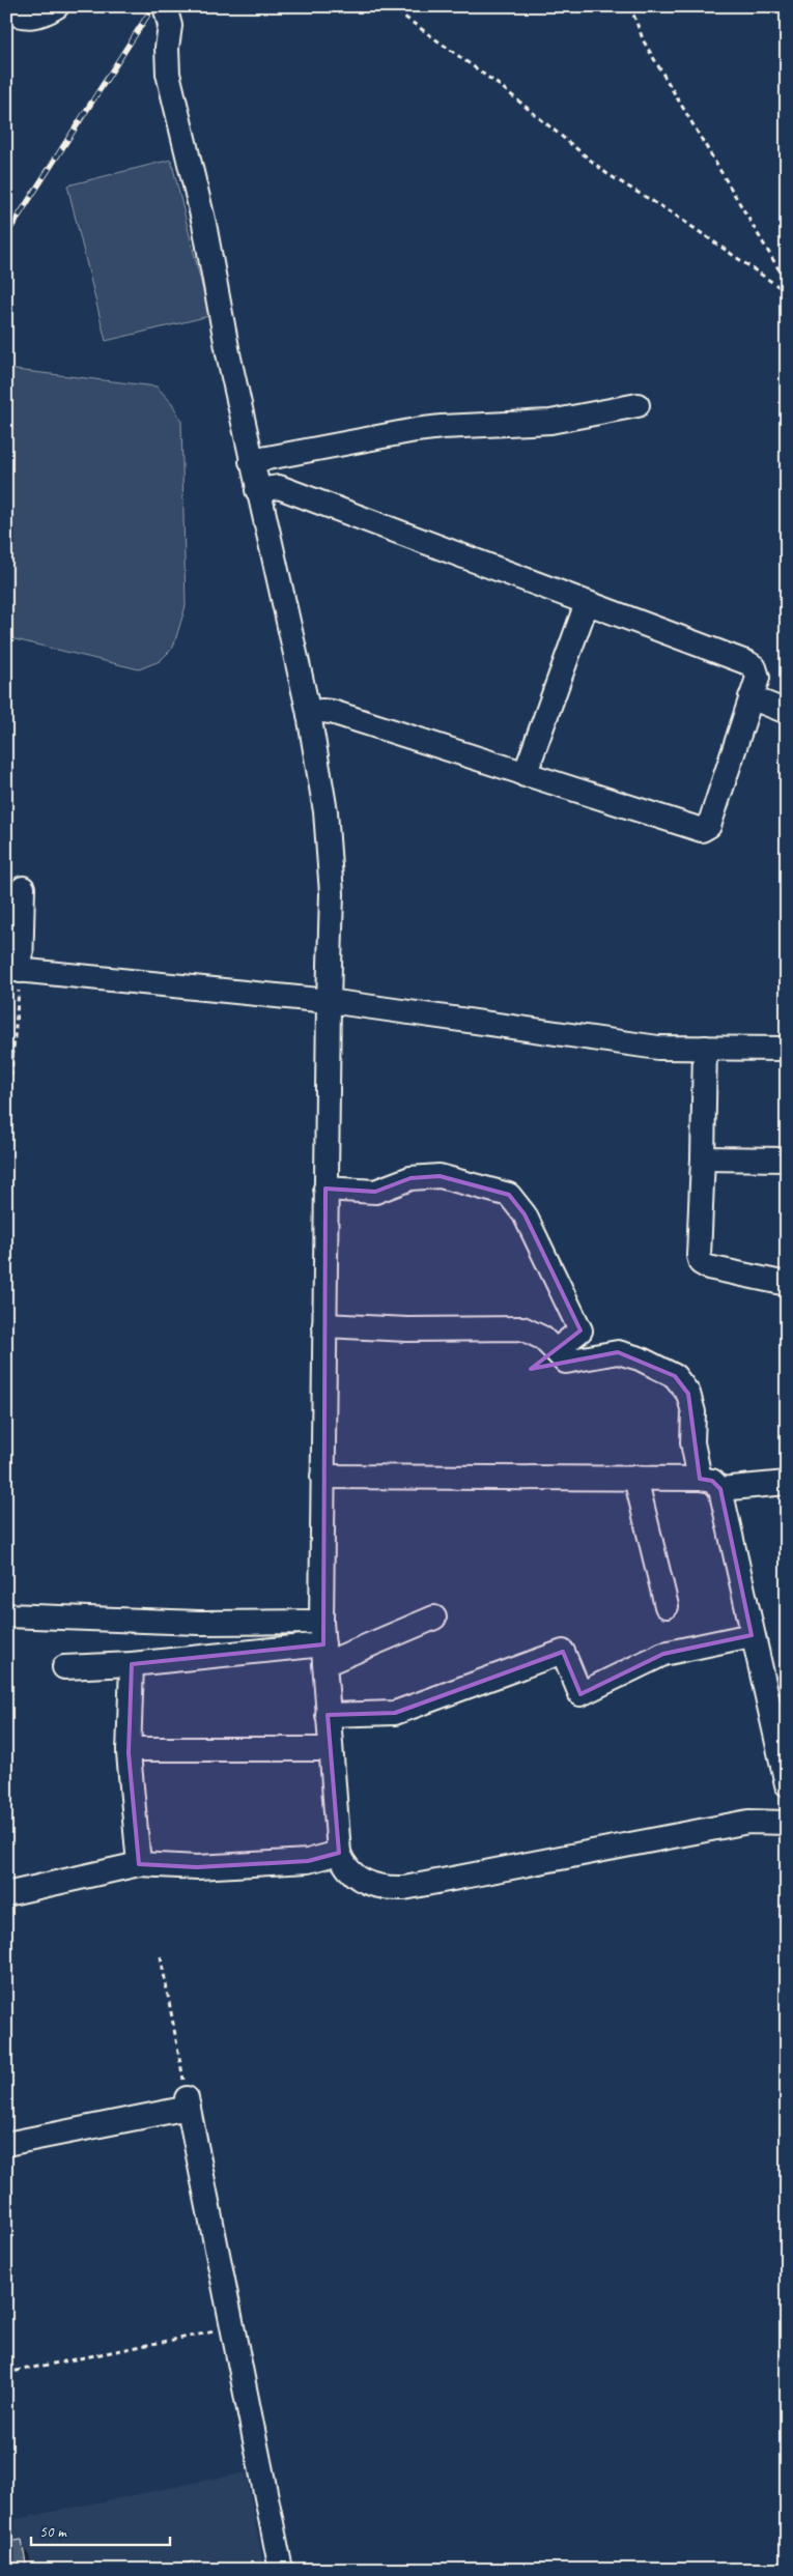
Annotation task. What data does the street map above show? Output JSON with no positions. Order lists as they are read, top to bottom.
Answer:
{
  "scale_bar": "50 m"
}
